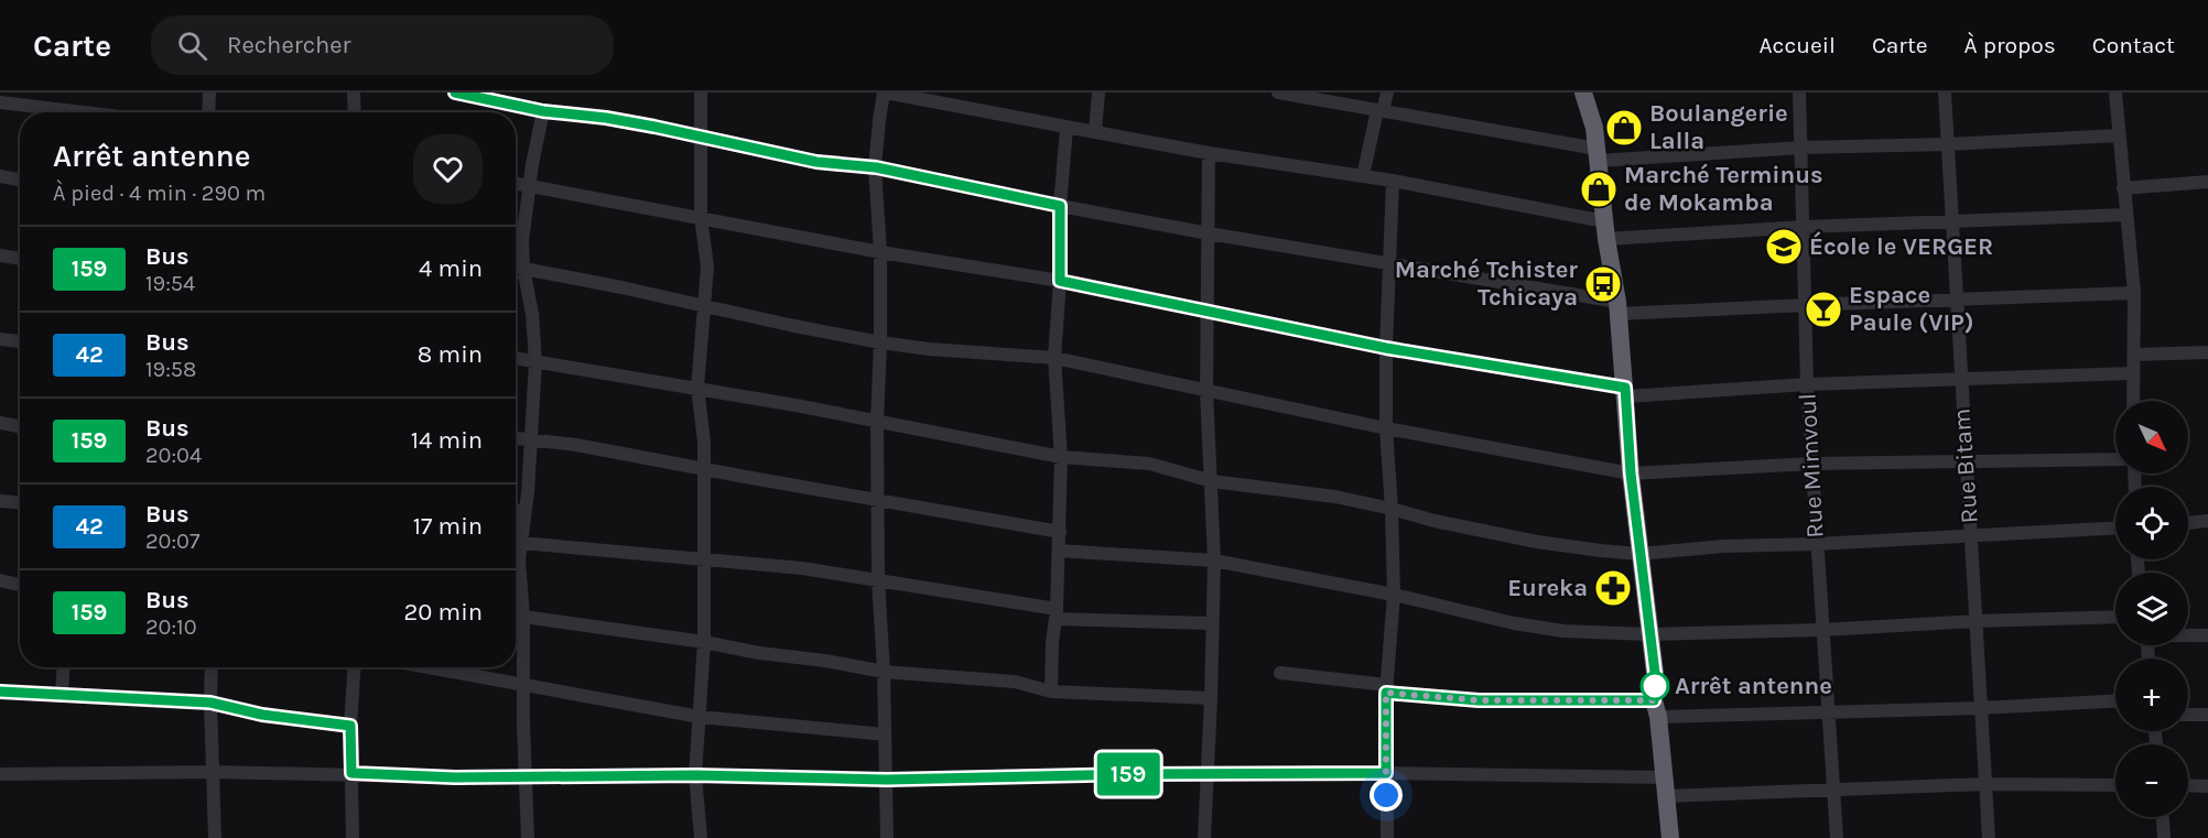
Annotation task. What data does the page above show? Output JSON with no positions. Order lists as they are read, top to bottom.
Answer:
{
  "streets": {
    "street": ["Rue Mimvoul", "Rue Bitam"]
  },
  "places": {
    "shop": ["Boulangerie Lalla", "Marché Terminus de Mokamba"],
    "school or university": ["École le VERGER"],
    "bus stop": ["Marché Tchister Tchicaya"],
    "bar": ["Espace Paule (VIP)"],
    "pharmacy": ["Eureka"],
    "other": ["Arrêt antenne"]
  },
  "lines": ["bus line 159"],
  "north": "bottom right",
  "page": {
    "header": "Carte",
    "search": "Rechercher",
    "nav": [
      "Accueil",
      "Carte",
      "À propos",
      "Contact"
    ],
    "on_map": "159",
    "heading": ["Arrêt antenne", "À pied · 4 min · 290 m"],
    "list": [
      {
        "mark": "159",
        "name": "Bus",
        "note": "19:54",
        "value": "4 min"
      },
      {
        "mark": "42",
        "name": "Bus",
        "note": "19:58",
        "value": "8 min"
      },
      {
        "mark": "159",
        "name": "Bus",
        "note": "20:04",
        "value": "14 min"
      },
      {
        "mark": "42",
        "name": "Bus",
        "note": "20:07",
        "value": "17 min"
      },
      {
        "mark": "159",
        "name": "Bus",
        "note": "20:10",
        "value": "20 min"
      }
    ],
    "map_buttons": ["+", "−"]
  }
}
